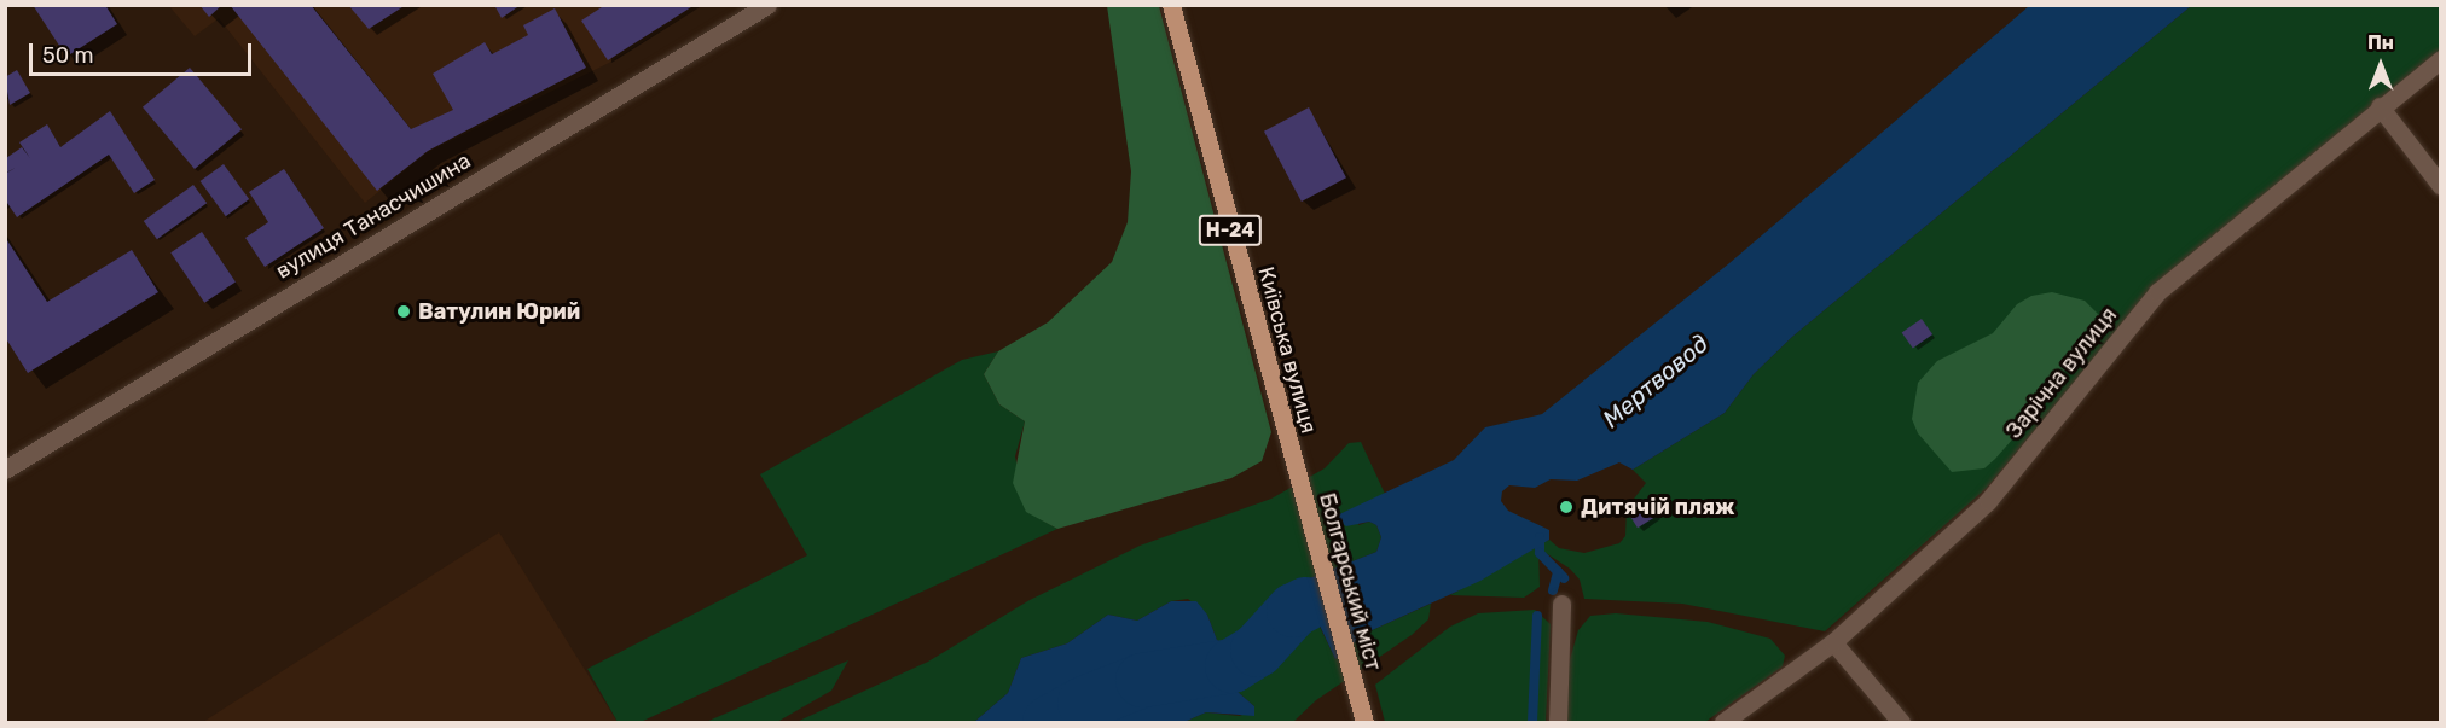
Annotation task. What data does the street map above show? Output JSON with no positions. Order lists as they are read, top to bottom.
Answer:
{
  "streets": {
    "main road": ["Н-24", "Київська вулиця", "Болгарський міст"],
    "street": ["вулиця Танасчишина", "Зарічна вулиця"]
  },
  "crossings": [
    ["Київська вулиця", "Болгарський міст"]
  ],
  "water": ["Мертвовод"],
  "places": ["Ватулин Юрий", "Дитячій пляж"],
  "scale_bar": "50 m",
  "north": "top"
}
